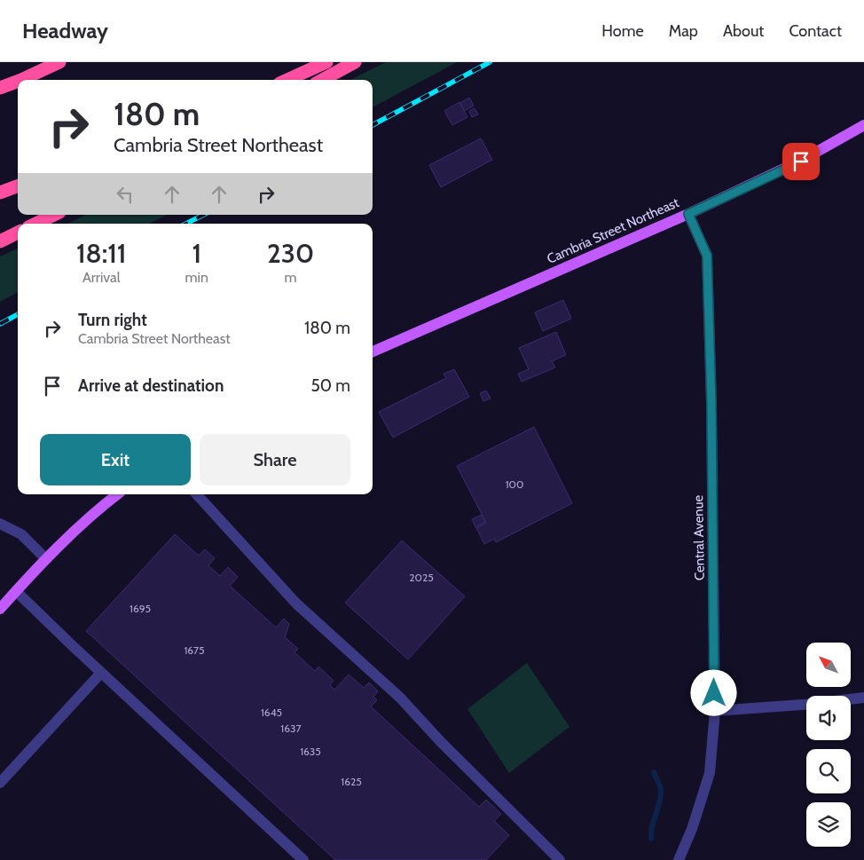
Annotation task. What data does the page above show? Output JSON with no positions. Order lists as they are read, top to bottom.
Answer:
{
  "streets": {
    "main road": ["Cambria Street Northeast"],
    "street": ["Central Avenue"]
  },
  "crossings": [
    ["Cambria Street Northeast", "Central Avenue"]
  ],
  "house_numbers": [
    "100",
    "2025",
    "1695",
    "1675",
    "1645",
    "1637",
    "1635",
    "1625"
  ],
  "north": "top left",
  "page": {
    "header": "Headway",
    "nav": [
      "Home",
      "Map",
      "About",
      "Contact"
    ],
    "turn": ["180 m", "Cambria Street Northeast"],
    "eta": [
      "18:11",
      "Arrival",
      "1",
      "min",
      "230",
      "m"
    ],
    "list": [
      {
        "name": "Turn right",
        "note": "Cambria Street Northeast",
        "value": "180 m"
      },
      {
        "name": "Arrive at destination",
        "value": "50 m"
      }
    ],
    "buttons": ["Exit", "Share"]
  }
}
